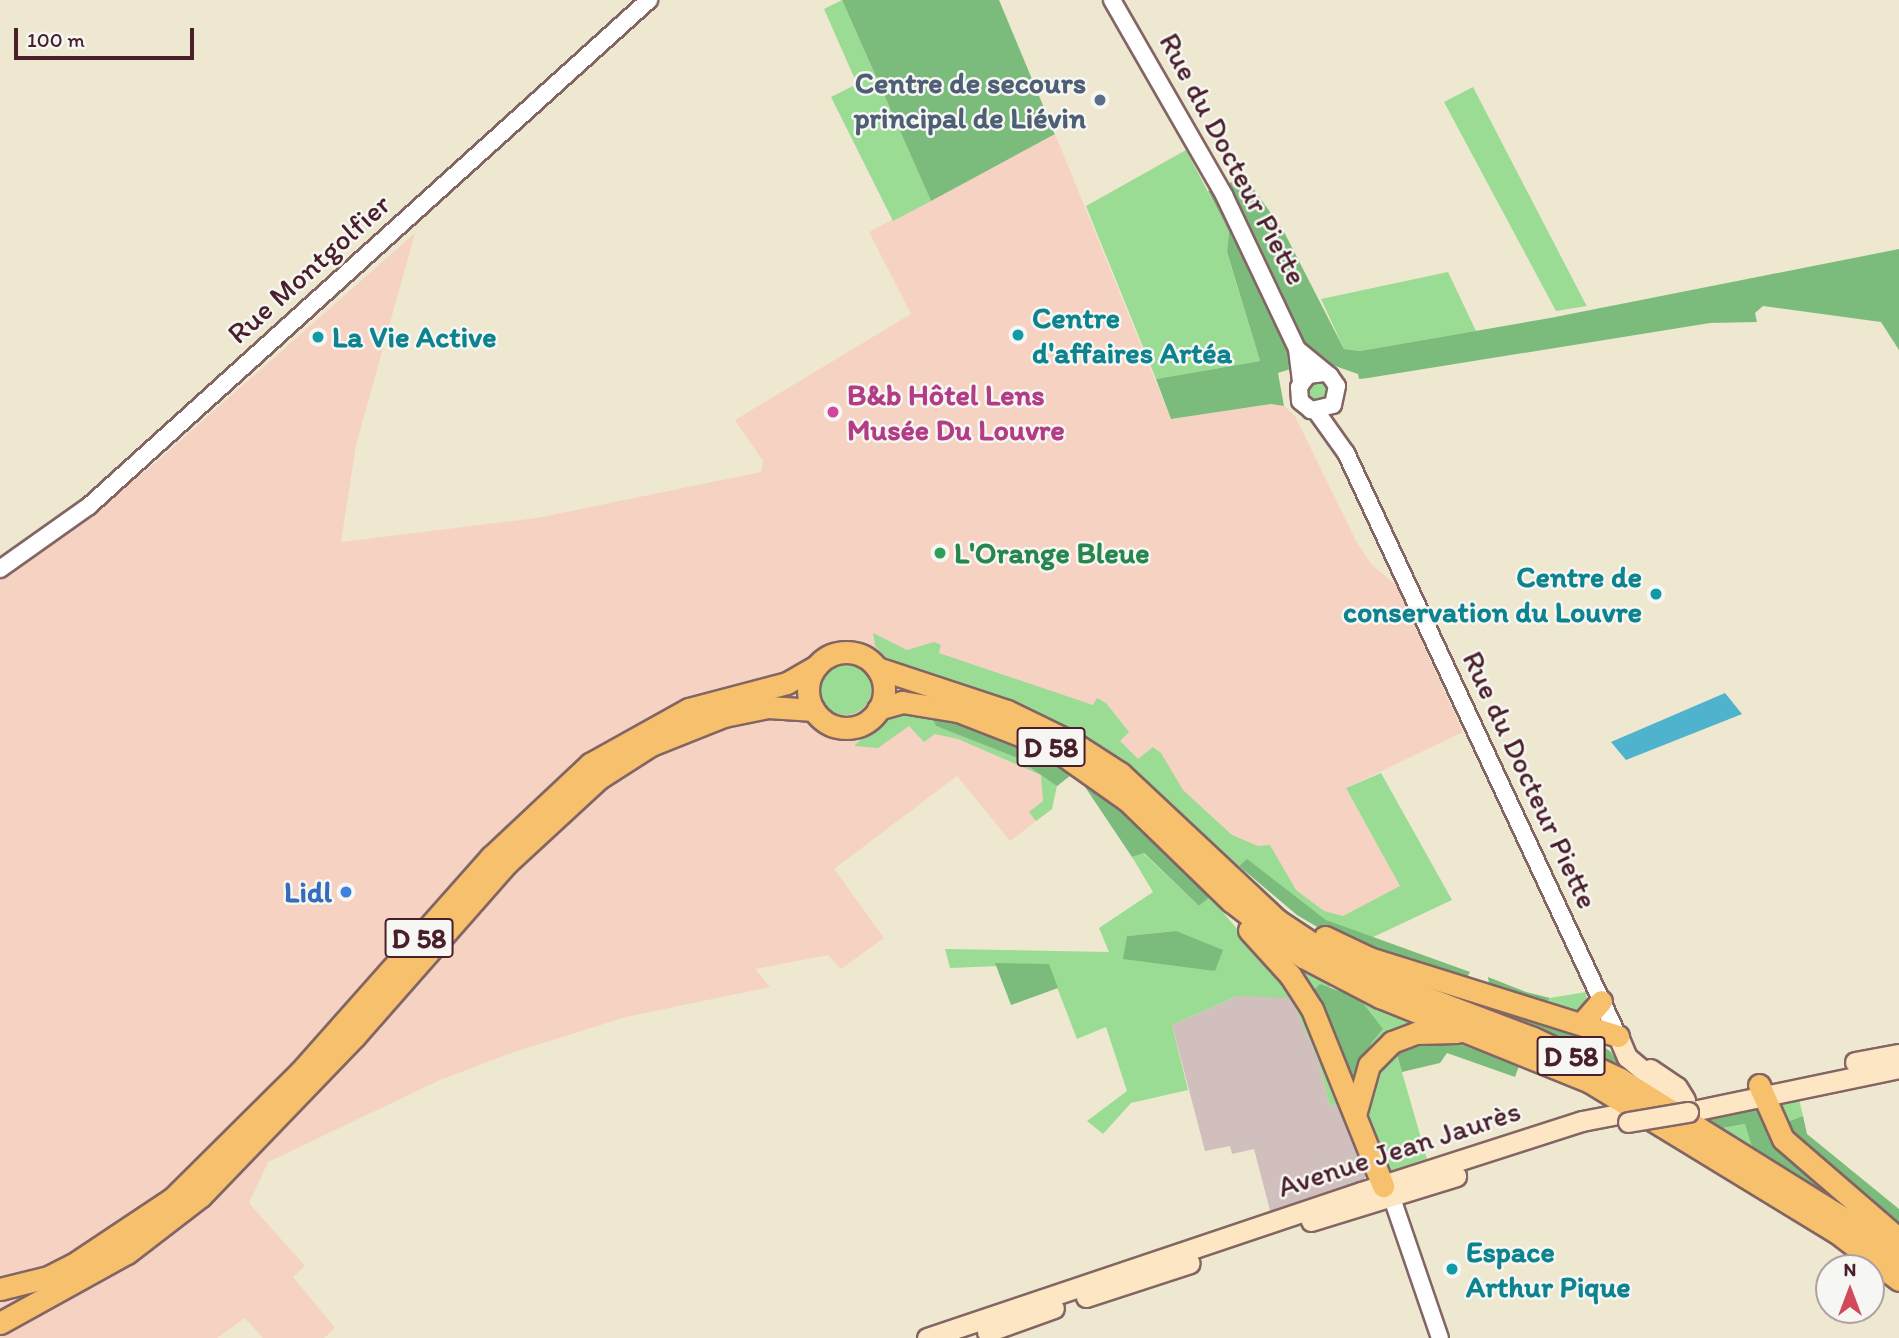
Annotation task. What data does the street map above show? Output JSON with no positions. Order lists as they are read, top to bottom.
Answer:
{
  "streets": {
    "main road": ["Rue du Docteur Piette", "D 58", "Avenue Jean Jaurès"],
    "street": ["Rue Montgolfier"]
  },
  "crossings": [
    ["Rue du Docteur Piette", "Avenue Jean Jaurès"]
  ],
  "places": [
    "Centre de secours principal de Liévin",
    "Centre d'affaires Artéa",
    "La Vie Active",
    "B&b Hôtel Lens Musée Du Louvre",
    "L'Orange Bleue",
    "Centre de conservation du Louvre",
    "Lidl",
    "Espace Arthur Pique"
  ],
  "scale_bar": "100 m",
  "north": "top"
}
